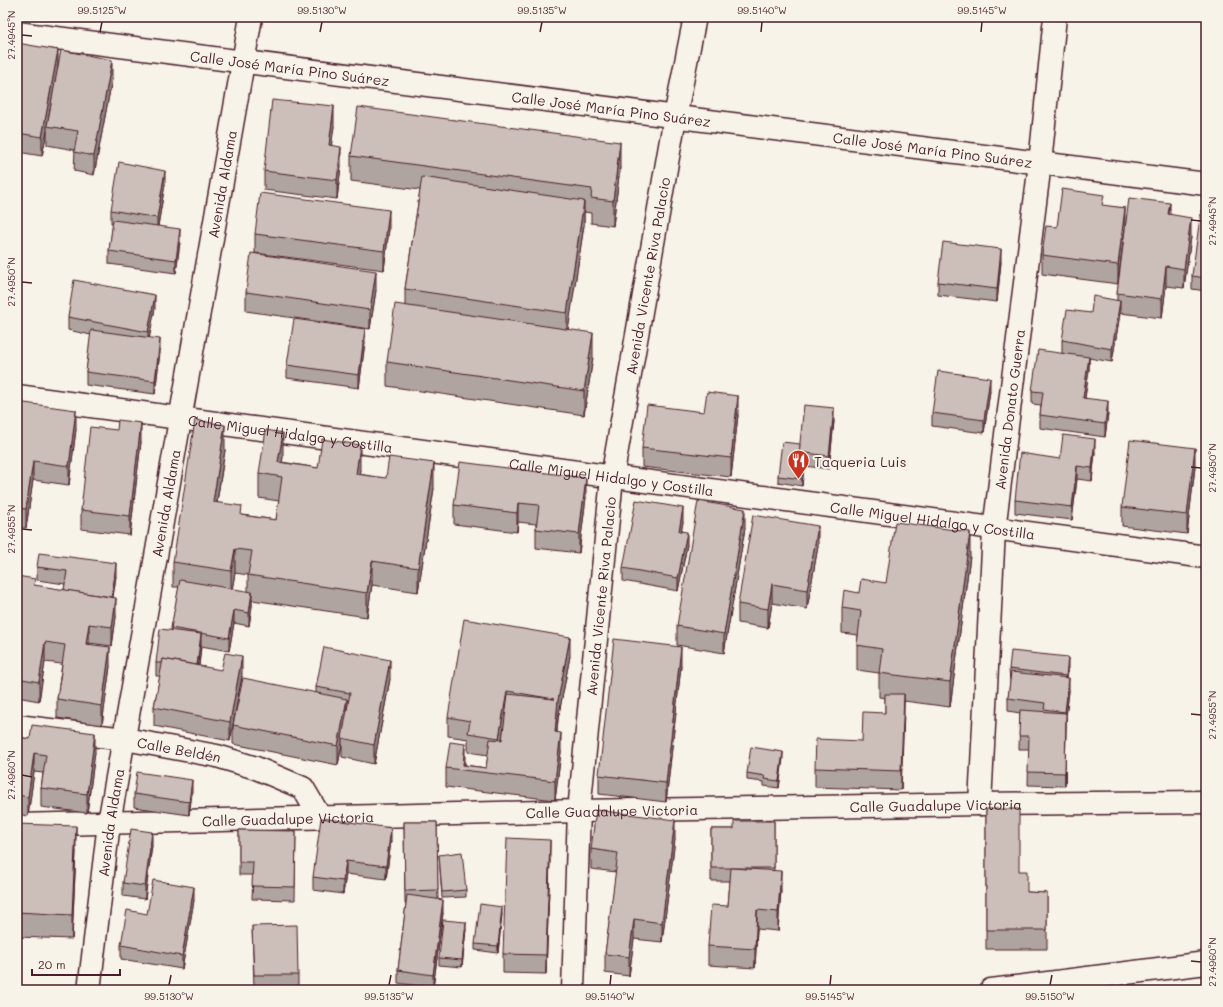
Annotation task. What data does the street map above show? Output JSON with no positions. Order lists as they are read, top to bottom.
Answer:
{
  "streets": {
    "street": [
      "Calle José María Pino Suárez",
      "Avenida Aldama",
      "Avenida Vicente Riva Palacio",
      "Avenida Donato Guerra",
      "Calle Miguel Hidalgo y Costilla",
      "Calle Beldén",
      "Calle Guadalupe Victoria"
    ]
  },
  "crossings": [
    ["Calle José María Pino Suárez", "Avenida Aldama"],
    ["Calle José María Pino Suárez", "Avenida Vicente Riva Palacio"],
    ["Calle José María Pino Suárez", "Avenida Donato Guerra"],
    ["Avenida Aldama", "Calle Miguel Hidalgo y Costilla"],
    ["Avenida Aldama", "Calle Beldén"],
    ["Avenida Aldama", "Calle Guadalupe Victoria"],
    ["Avenida Vicente Riva Palacio", "Calle Miguel Hidalgo y Costilla"],
    ["Avenida Vicente Riva Palacio", "Calle Guadalupe Victoria"],
    ["Avenida Donato Guerra", "Calle Miguel Hidalgo y Costilla"],
    ["Avenida Donato Guerra", "Calle Guadalupe Victoria"],
    ["Calle Beldén", "Calle Guadalupe Victoria"]
  ],
  "places": {
    "restaurant": ["Taqueria Luis"]
  },
  "scale_bar": "20 m",
  "coordinates": [
    "99.5125°W",
    "99.5130°W",
    "99.5135°W",
    "99.5140°W",
    "99.5145°W",
    "27.4945°N",
    "27.4950°N",
    "27.4955°N",
    "27.4960°N",
    "99.5150°W"
  ]
}
